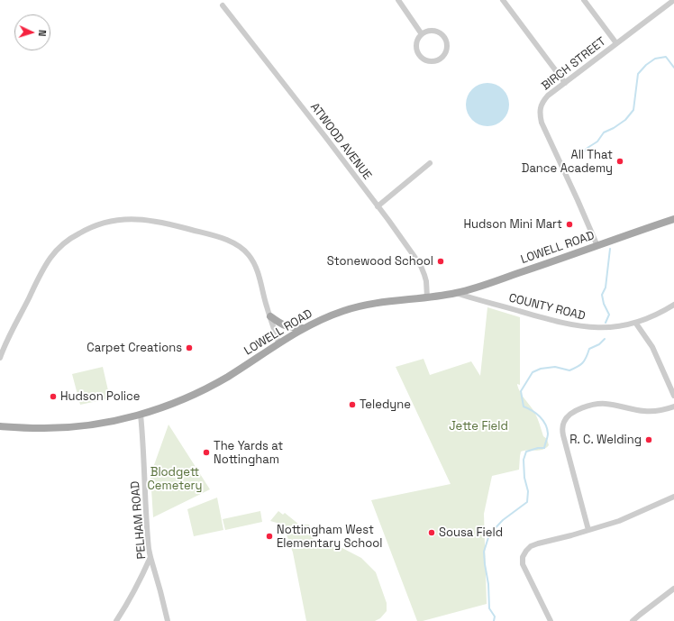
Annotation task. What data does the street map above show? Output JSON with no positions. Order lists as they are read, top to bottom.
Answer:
{
  "streets": {
    "main road": ["LOWELL ROAD"],
    "street": [
      "BIRCH STREET",
      "ATWOOD AVENUE",
      "COUNTY ROAD",
      "PELHAM ROAD"
    ]
  },
  "crossings": [
    ["BIRCH STREET", "LOWELL ROAD"],
    ["ATWOOD AVENUE", "LOWELL ROAD"],
    ["LOWELL ROAD", "COUNTY ROAD"],
    ["LOWELL ROAD", "PELHAM ROAD"]
  ],
  "parks": ["Jette Field", "Blodgett Cemetery"],
  "places": [
    "All That Dance Academy",
    "Hudson Mini Mart",
    "Stonewood School",
    "Carpet Creations",
    "Hudson Police",
    "Teledyne",
    "R. C. Welding",
    "The Yards at Nottingham",
    "Sousa Field",
    "Nottingham West Elementary School"
  ],
  "north": "right"
}
